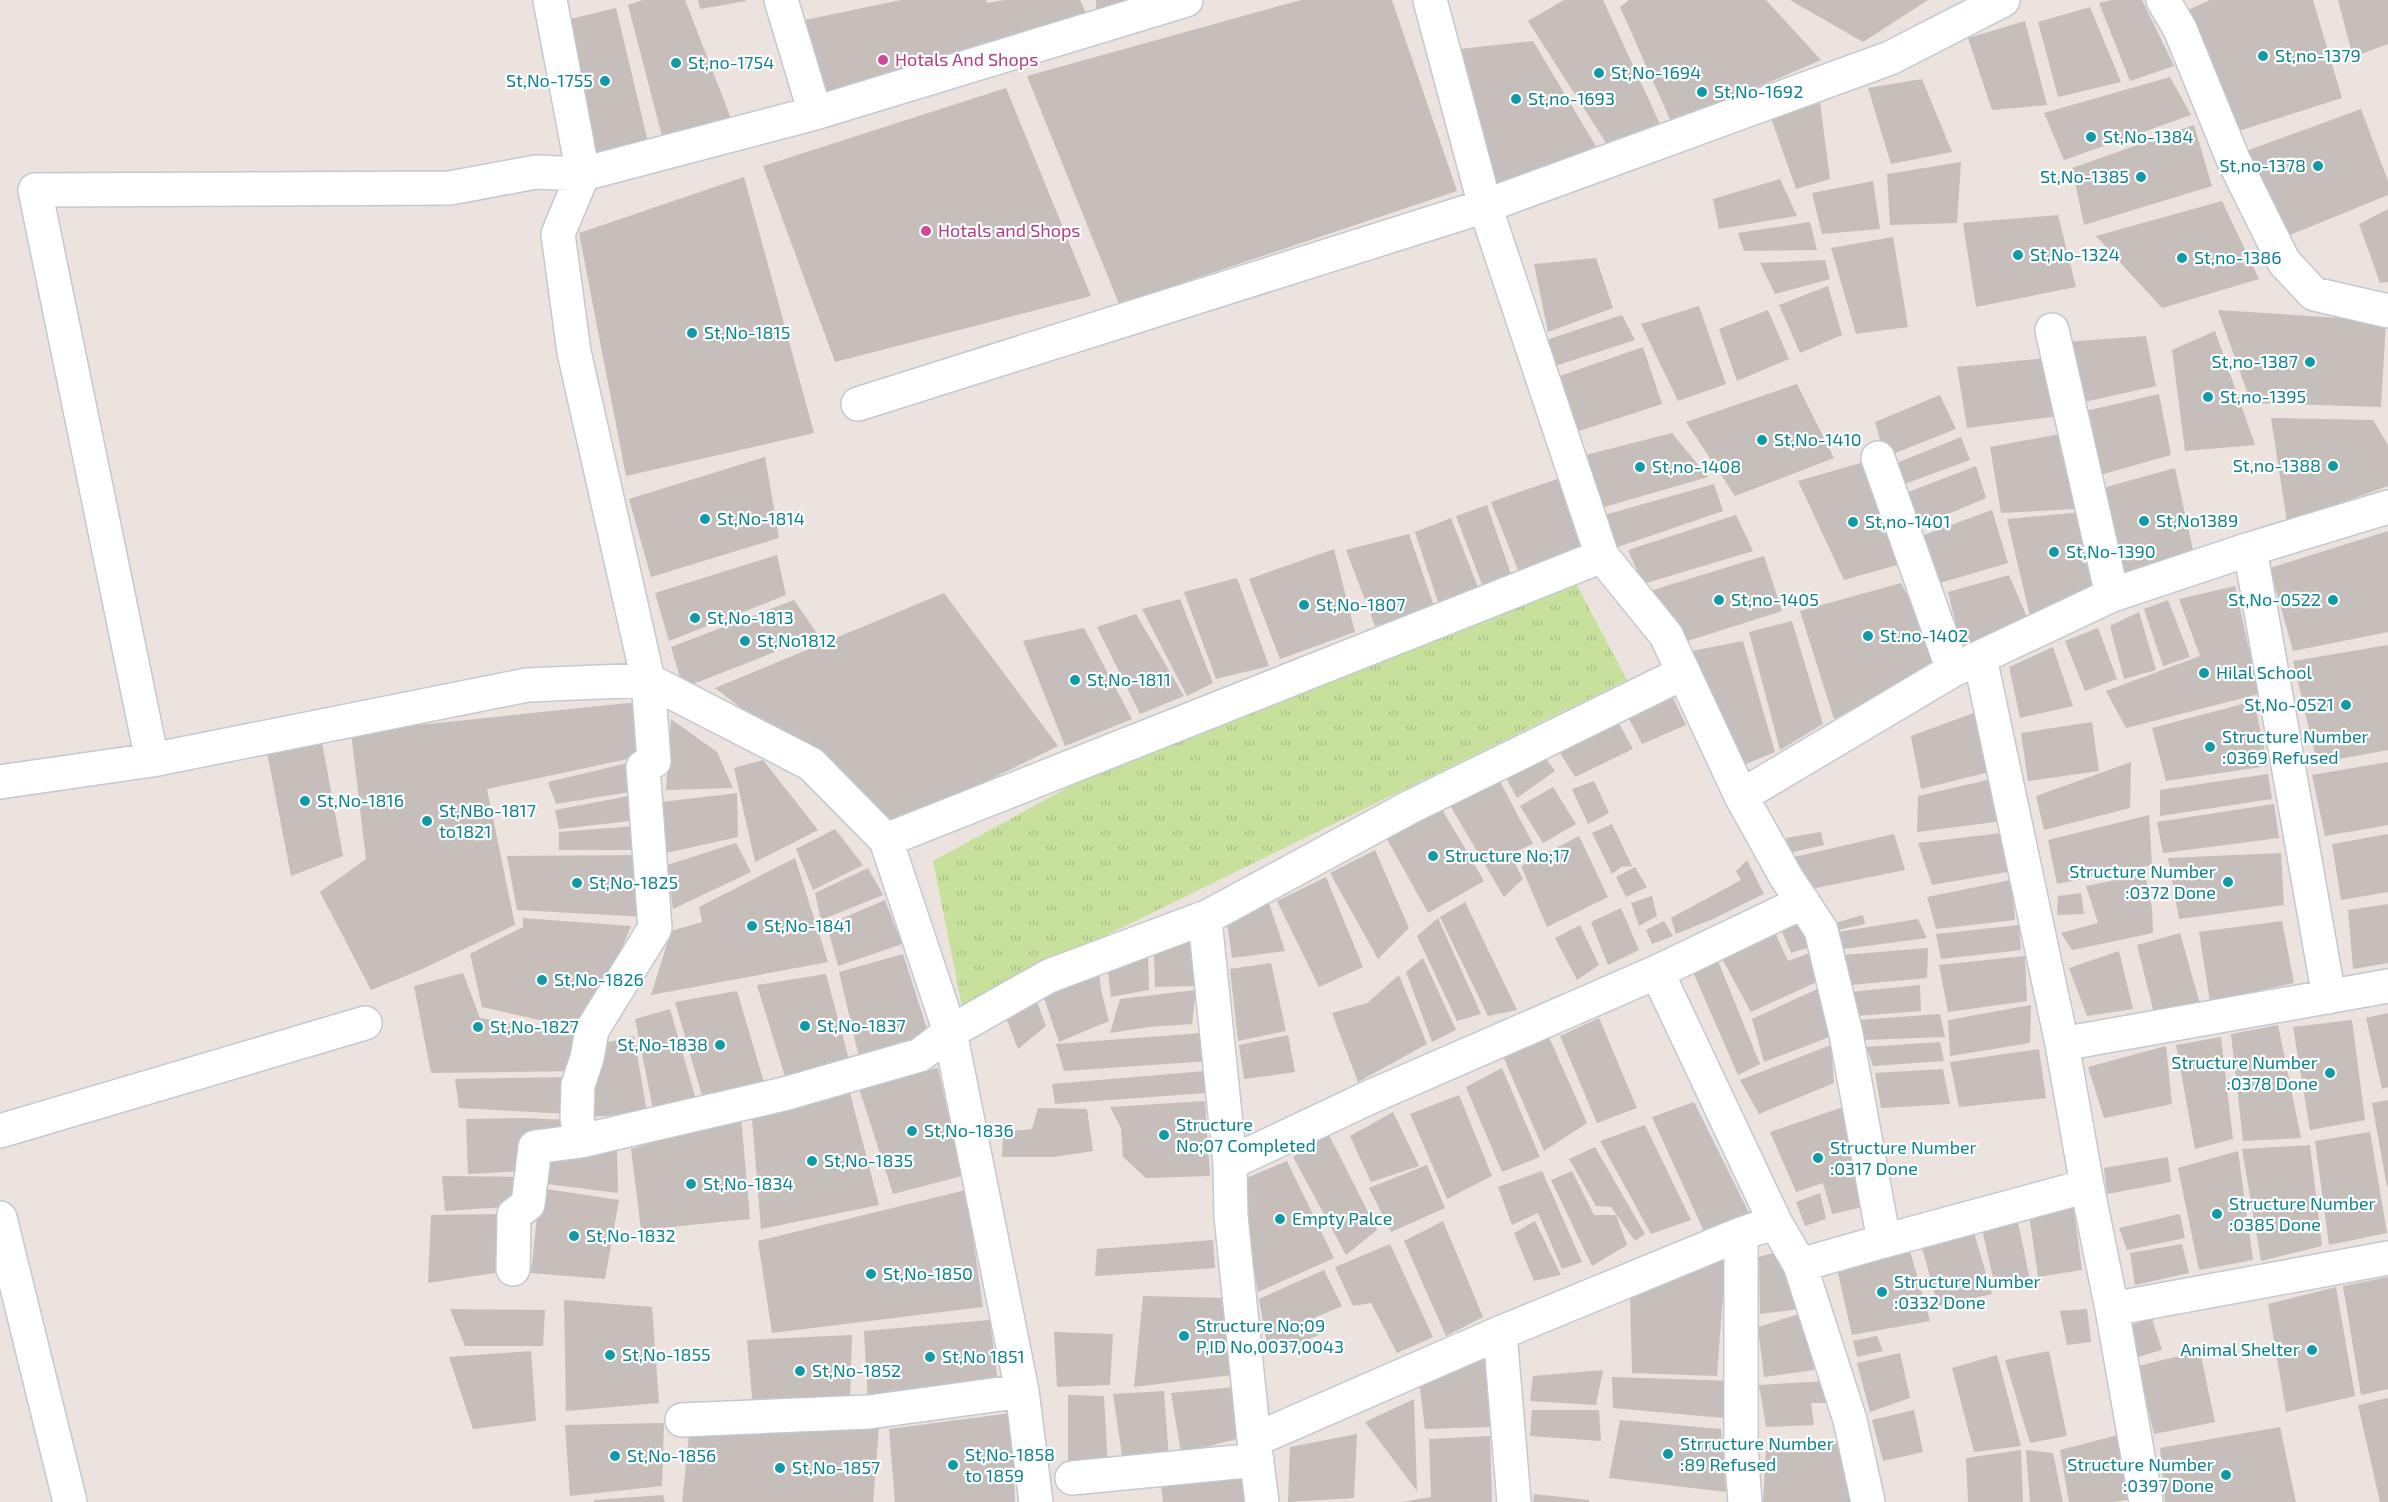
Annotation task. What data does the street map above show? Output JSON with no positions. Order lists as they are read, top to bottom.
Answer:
{
  "places": [
    "St,no-1379",
    "Hotals And Shops",
    "St,no-1754",
    "St,No-1694",
    "St,No-1755",
    "St,No-1692",
    "St,no-1693",
    "St,No-1384",
    "St,no-1378",
    "St,No-1385",
    "Hotals and Shops",
    "St,No-1324",
    "St,no-1386",
    "St,No-1815",
    "St,no-1387",
    "St,no-1395",
    "St,No-1410",
    "St,no-1388",
    "St,no-1408",
    "St,No-1814",
    "St,No1389",
    "St,no-1401",
    "St,No-1390",
    "St,no-1405",
    "St,No-0522",
    "St,No-1807",
    "St,No-1813",
    "St.no-1402",
    "St,No1812",
    "Hilal School",
    "St,No-1811",
    "St,No-0521",
    "Structure Number :0369 Refused",
    "St,No-1816",
    "St,NBo-1817 to1821",
    "Structure No;17",
    "Structure Number :0372 Done",
    "St,No-1825",
    "St,No-1841",
    "St,No-1826",
    "St,No-1837",
    "St,No-1827",
    "St,No-1838",
    "Structure Number :0378 Done",
    "St,No-1836",
    "Structure No;07 Completed",
    "Structure Number :0317 Done",
    "St,No-1835",
    "St,No-1834",
    "Structure Number :0385 Done",
    "Empty Palce",
    "St,No-1832",
    "St,No-1850",
    "Structure Number :0332 Done",
    "Structure No;09 P,ID No,0037,0043",
    "Animal Shelter",
    "St,No-1855",
    "St,No 1851",
    "St,No-1852",
    "Strructure Number :89 Refused",
    "St,No-1856",
    "St,No-1858 to 1859",
    "St,No-1857",
    "Structure Number :0397 Done"
  ]
}
